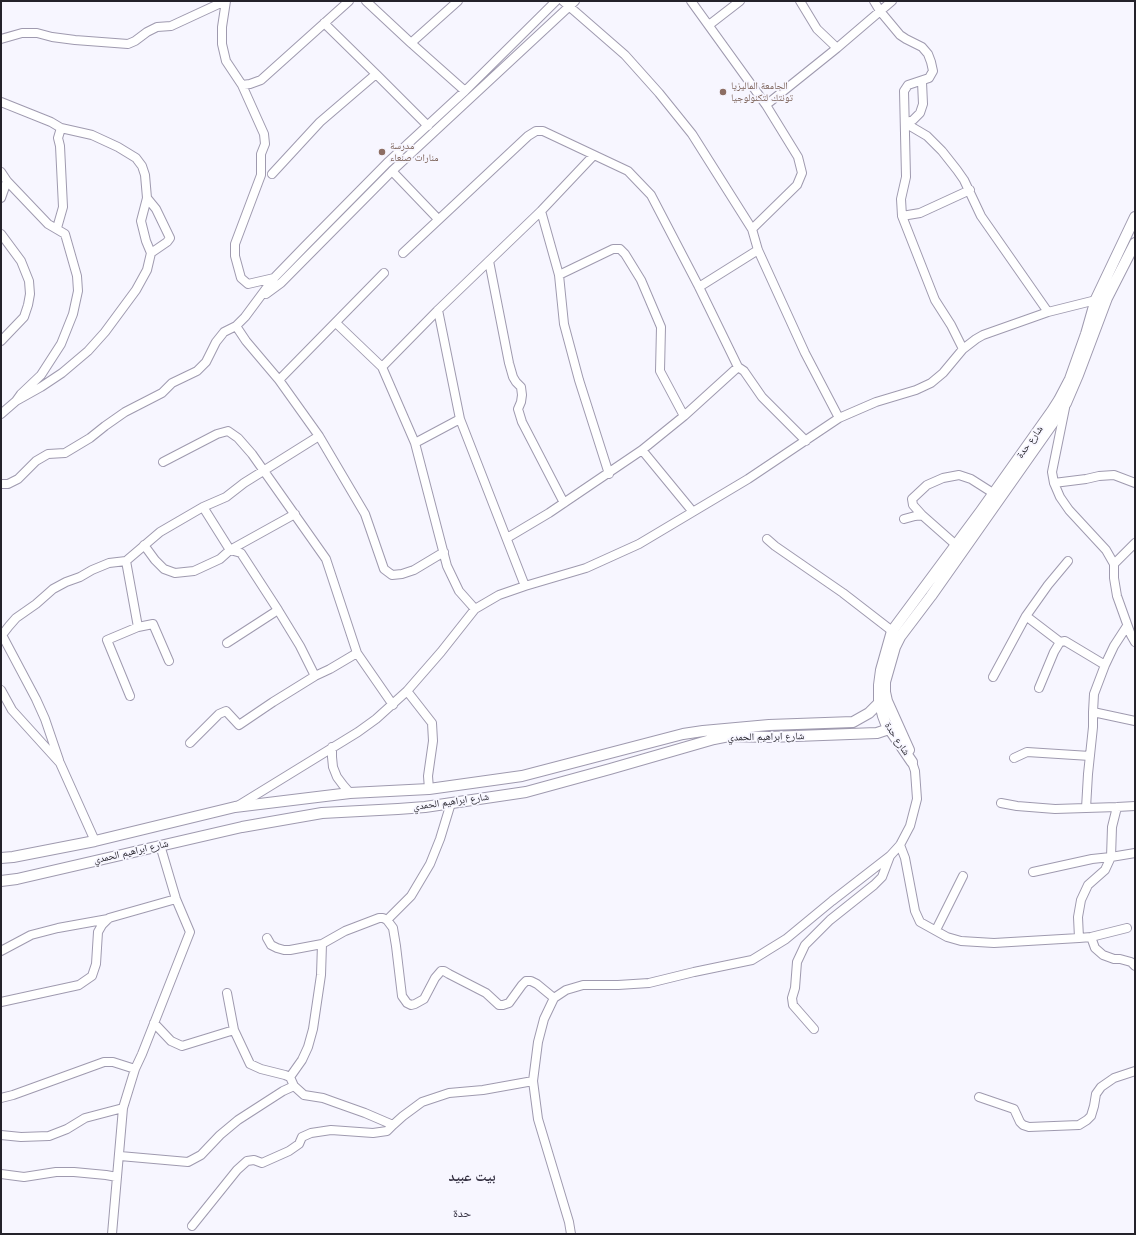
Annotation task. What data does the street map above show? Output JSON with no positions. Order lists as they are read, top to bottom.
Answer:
{
  "streets": {
    "main road": ["شارع حدة", "شارع ابراهيم الحمدي"]
  },
  "crossings": [
    ["شارع حدة", "شارع ابراهيم الحمدي"]
  ],
  "districts": ["بيت عبيد", "حدة"],
  "places": ["الجامعة الماليزيا تونتك لتكنولوجيا", "مدرسة منارات صنعاء"]
}
